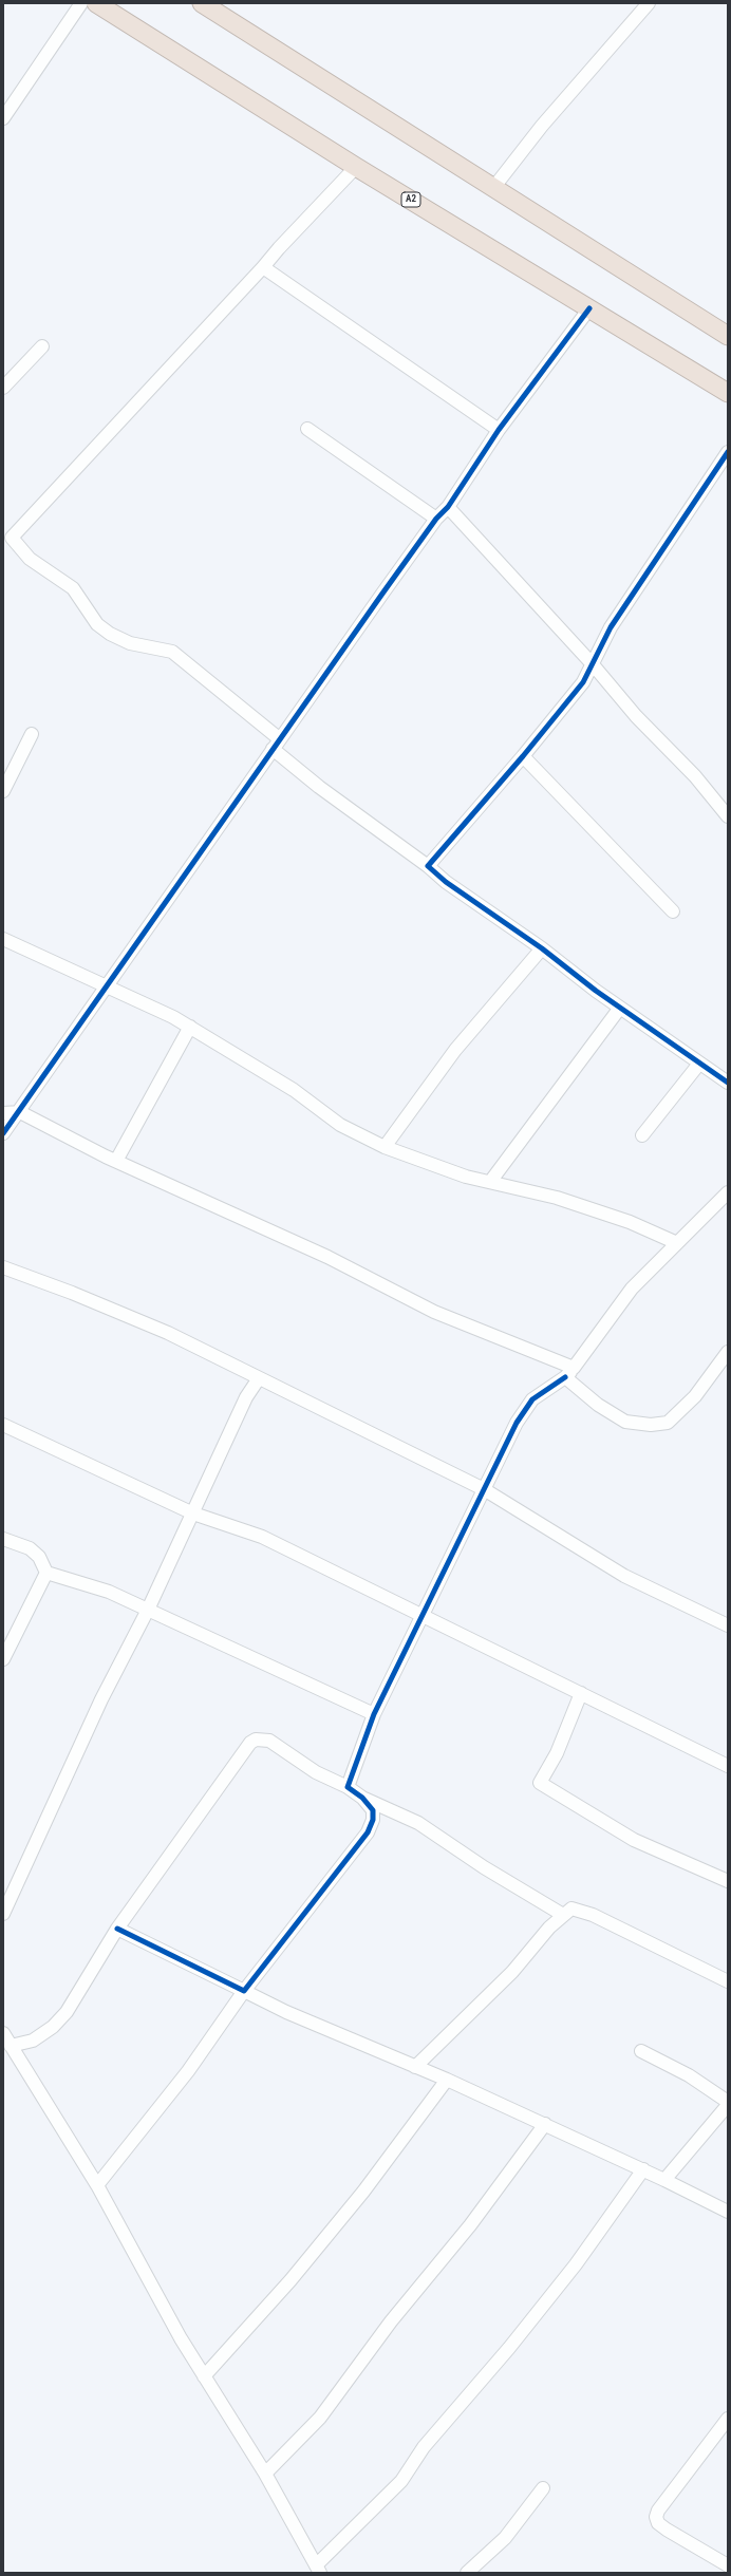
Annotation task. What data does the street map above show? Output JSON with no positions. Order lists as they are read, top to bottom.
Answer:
{
  "streets": {
    "highway": ["A2"]
  }
}
